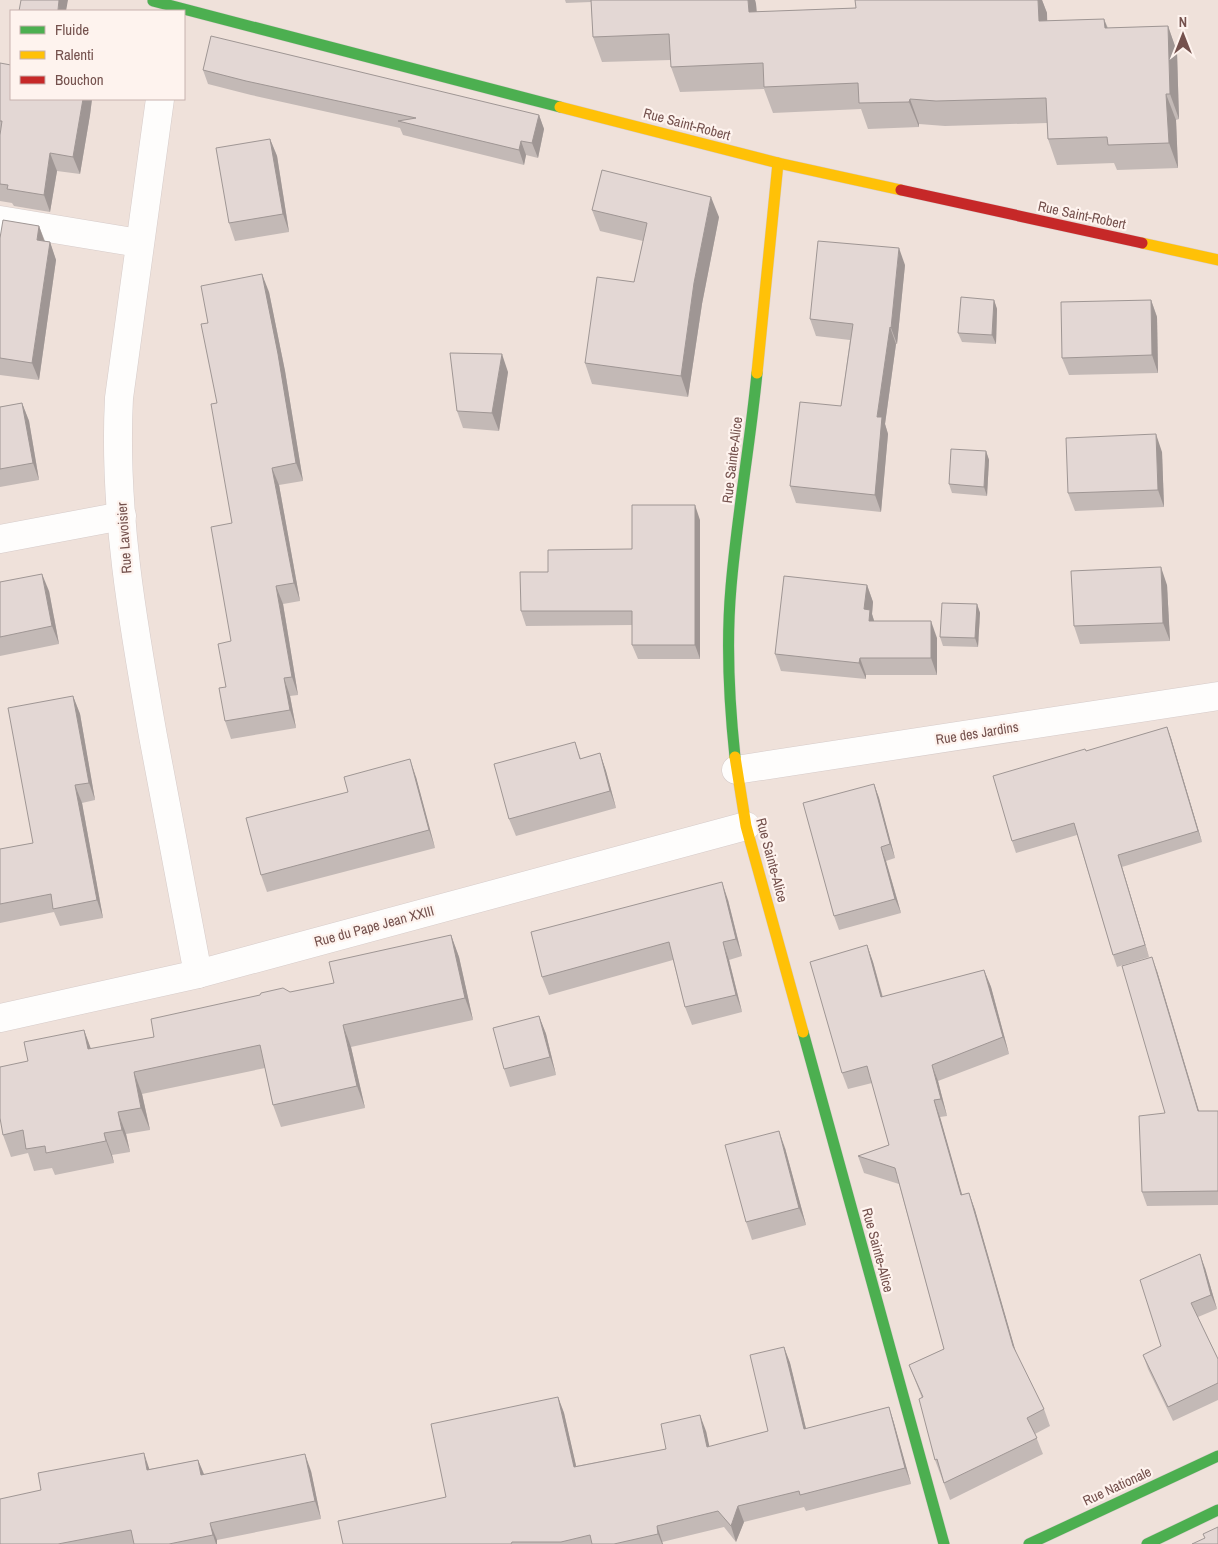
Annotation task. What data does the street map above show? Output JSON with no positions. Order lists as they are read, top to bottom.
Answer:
{
  "streets": {
    "street": [
      "Rue Saint-Robert",
      "Rue Sainte-Alice",
      "Rue Lavoisier",
      "Rue des Jardins",
      "Rue du Pape Jean XXIII",
      "Rue Nationale"
    ]
  },
  "crossings": [
    ["Rue Saint-Robert", "Rue Sainte-Alice"],
    ["Rue Sainte-Alice", "Rue des Jardins"],
    ["Rue Sainte-Alice", "Rue du Pape Jean XXIII"],
    ["Rue Lavoisier", "Rue du Pape Jean XXIII"]
  ],
  "legend": ["Fluide", "Ralenti", "Bouchon"],
  "north": "top"
}
